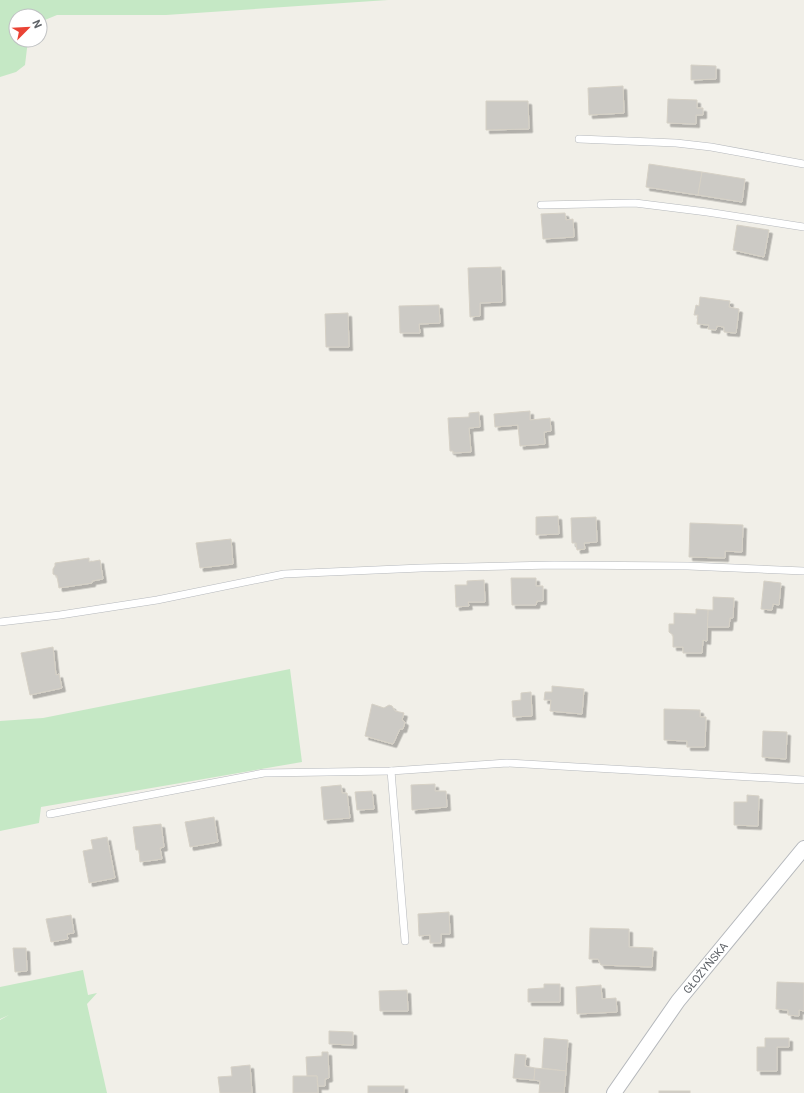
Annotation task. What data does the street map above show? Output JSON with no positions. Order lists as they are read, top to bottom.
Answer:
{
  "streets": {
    "street": ["GŁOŻYŃSKA"]
  },
  "north": "top right"
}
